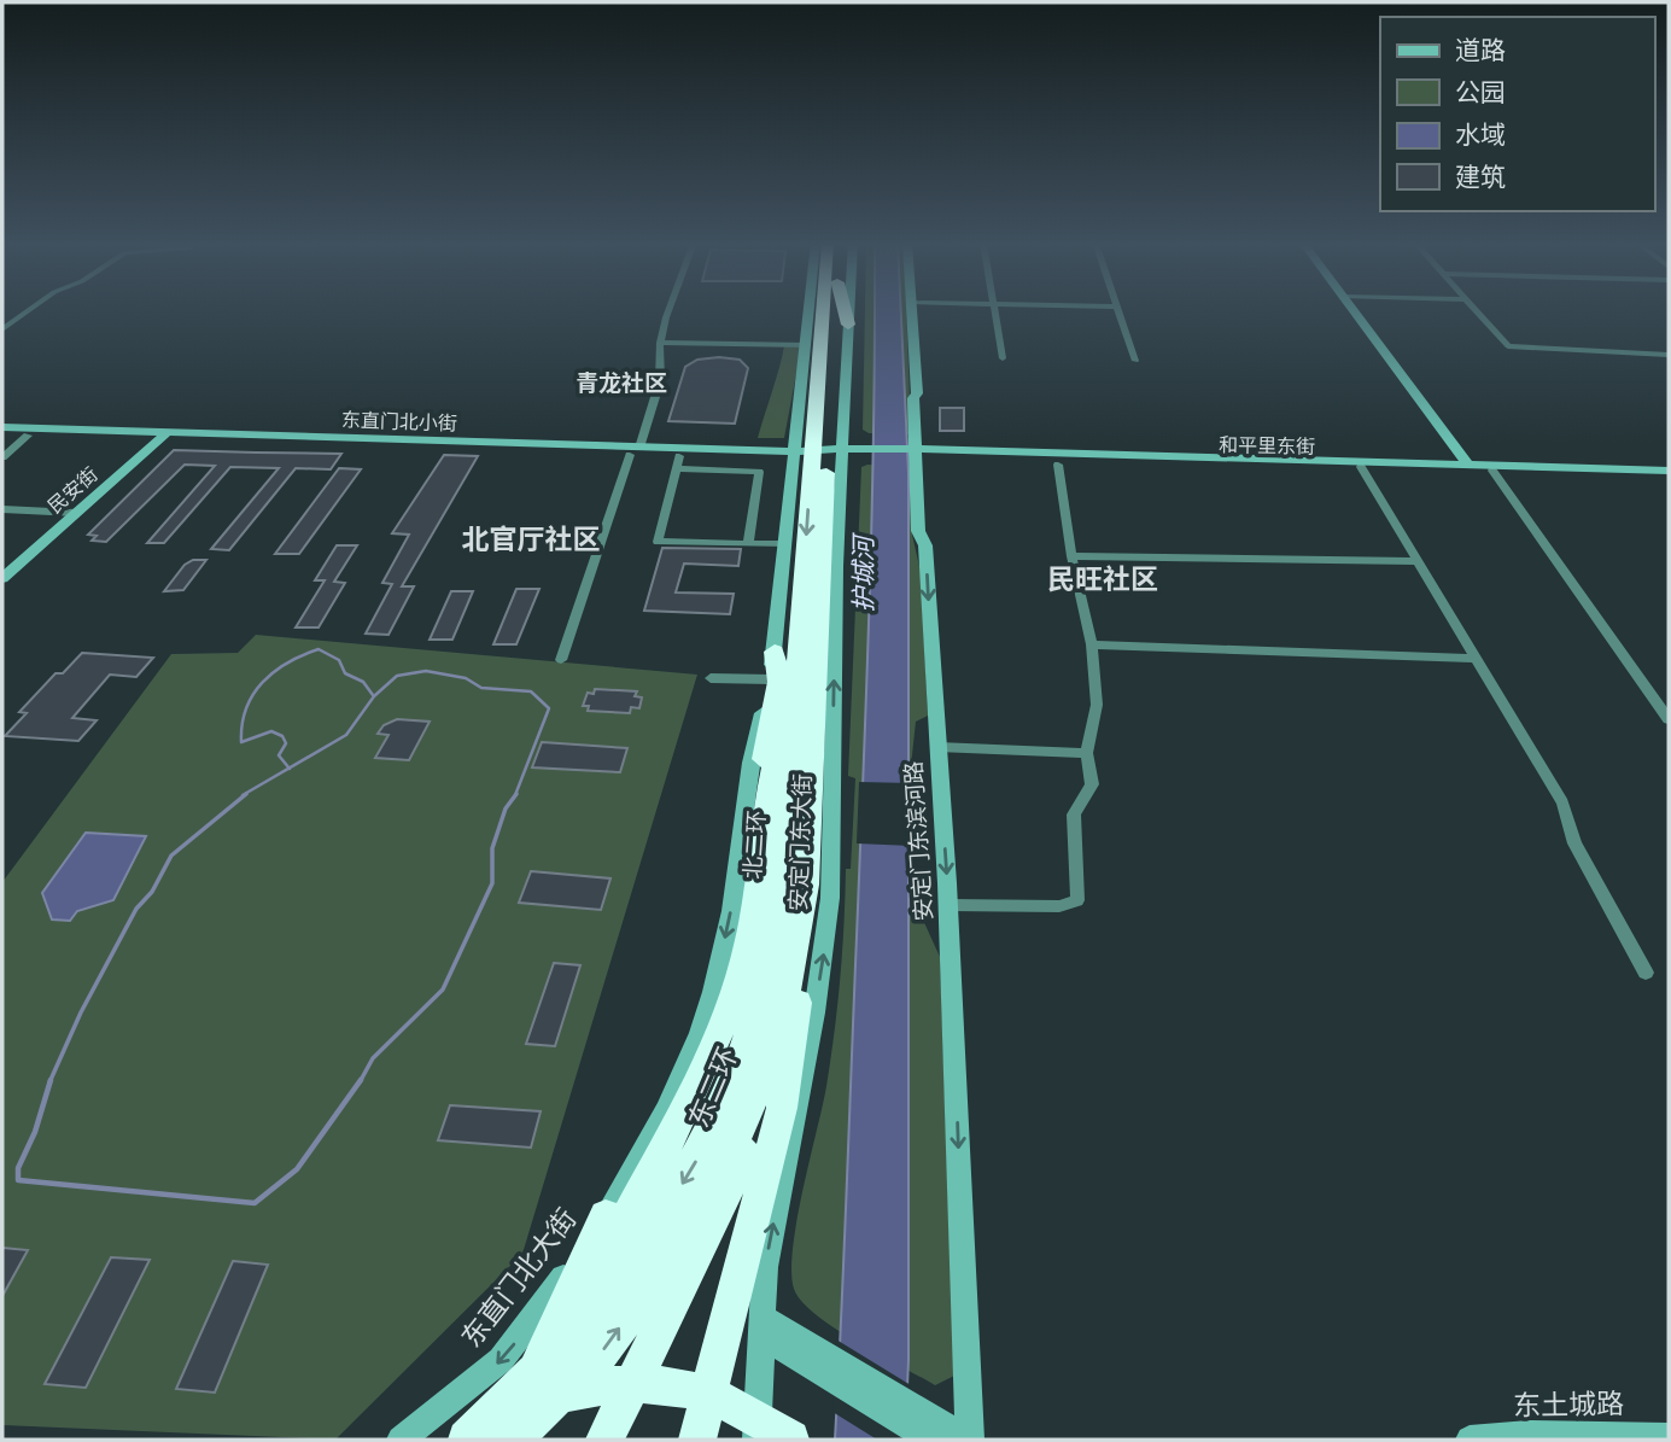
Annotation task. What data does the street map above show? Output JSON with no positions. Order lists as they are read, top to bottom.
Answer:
{
  "streets": {
    "highway": ["北二环", "东二环"],
    "street": [
      "东直门北小街",
      "和平里东街",
      "民安街",
      "安定门东滨河路",
      "安定门东大街",
      "东直门北大街",
      "东土城路"
    ]
  },
  "crossings": [
    ["东直门北小街", "民安街"],
    ["和平里东街", "安定门东大街"],
    ["安定门东大街", "北二环"],
    ["北二环", "东二环"]
  ],
  "one_way": ["安定门东滨河路", "东直门北大街"],
  "districts": ["青龙社区", "北官厅社区", "民旺社区"],
  "water": ["护城河"],
  "legend": [
    "道路",
    "公园",
    "水域",
    "建筑"
  ]
}
